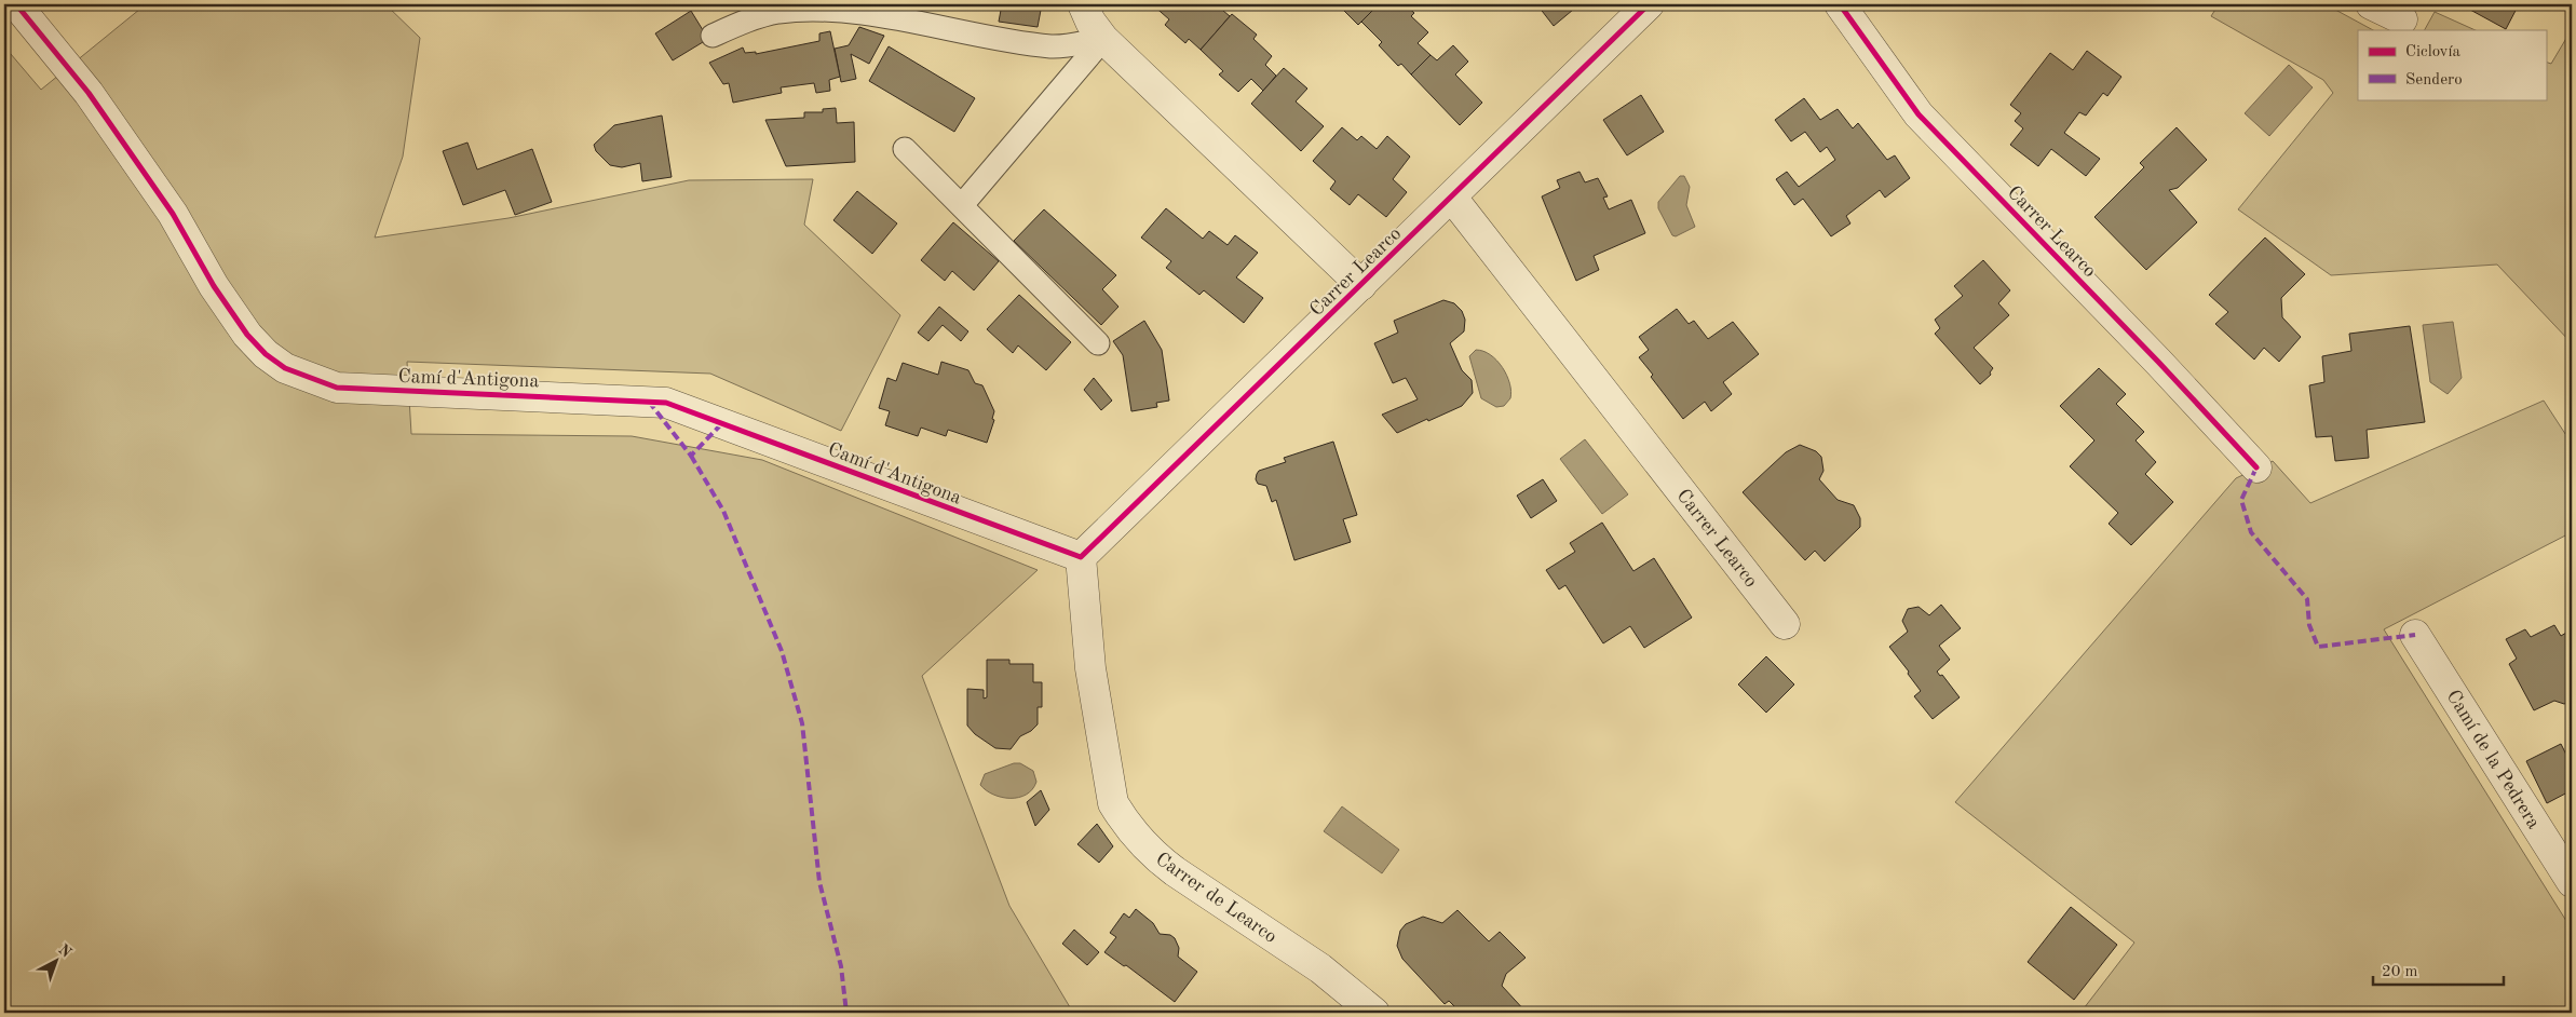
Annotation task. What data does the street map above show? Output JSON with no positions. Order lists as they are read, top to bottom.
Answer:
{
  "streets": {
    "street": [
      "Carrer Learco",
      "Camí d'Antigona",
      "Camí de la Pedrera",
      "Carrer de Learco"
    ]
  },
  "crossings": [
    ["Carrer Learco", "Camí d'Antigona"],
    ["Carrer Learco", "Carrer de Learco"],
    ["Camí d'Antigona", "Carrer de Learco"]
  ],
  "legend": ["Ciclovía", "Sendero"],
  "scale_bar": "20 m",
  "north": "top right"
}
